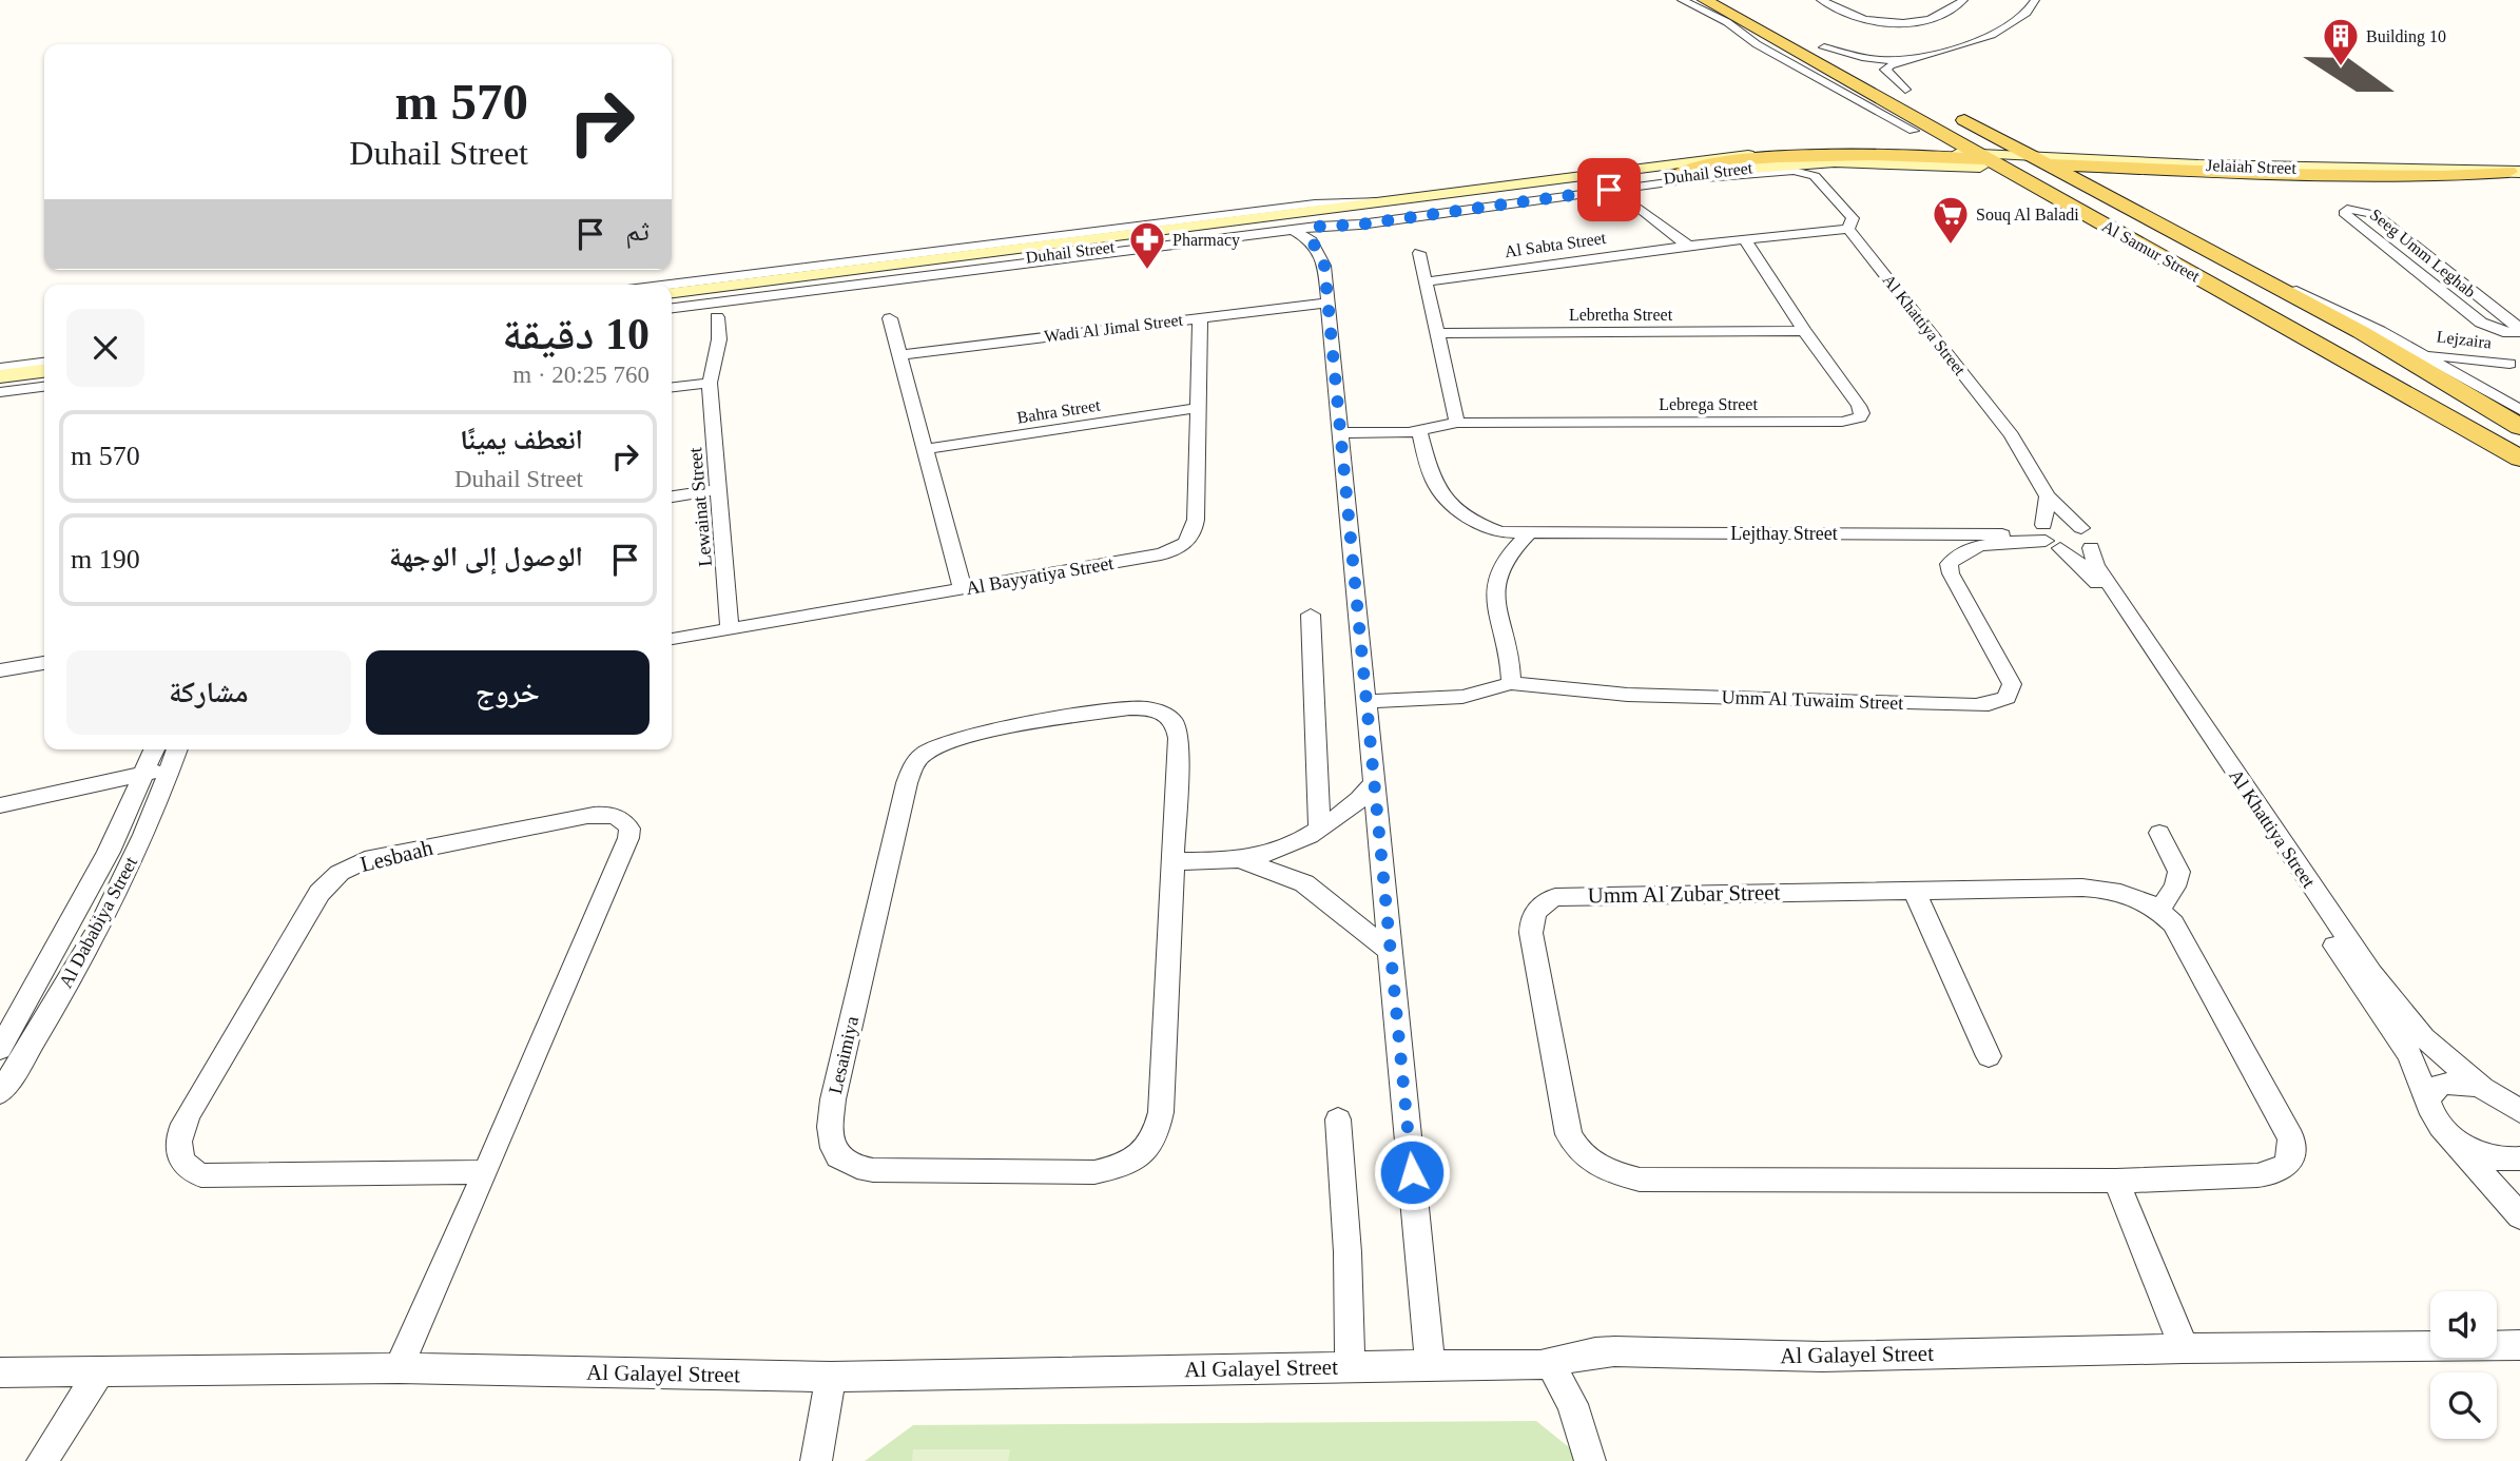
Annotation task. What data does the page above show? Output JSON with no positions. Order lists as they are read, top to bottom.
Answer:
{
  "streets": {
    "main road": ["Jelaiah Street", "Duhail Street", "Al Samur Street"],
    "street": [
      "Al Sabta Street",
      "Seeg Umm Leghab",
      "Lebretha Street",
      "Al Khattiya Street",
      "Wadi Al Jimal Street",
      "Lejzaira",
      "Lebrega Street",
      "Bahra Street",
      "Lewainat Street",
      "Lejthay Street",
      "Al Bayyatiya Street",
      "Umm Al Tuwaim Street",
      "Lesbaah",
      "Umm Al Zubar Street",
      "Al Dababiya Street",
      "Lesaimiya",
      "Al Galayel Street"
    ]
  },
  "crossings": [
    ["Jelaiah Street", "Duhail Street"],
    ["Jelaiah Street", "Al Samur Street"],
    ["Duhail Street", "Al Sabta Street"],
    ["Duhail Street", "Al Samur Street"],
    ["Duhail Street", "Al Khattiya Street"],
    ["Al Sabta Street", "Al Khattiya Street"],
    ["Al Sabta Street", "Lebrega Street"],
    ["Al Samur Street", "Lejzaira"],
    ["Lebretha Street", "Lebrega Street"],
    ["Al Khattiya Street", "Lejthay Street"],
    ["Al Khattiya Street", "Umm Al Tuwaim Street"],
    ["Wadi Al Jimal Street", "Al Bayyatiya Street"],
    ["Lebrega Street", "Lejthay Street"],
    ["Bahra Street", "Al Bayyatiya Street"],
    ["Lewainat Street", "Al Bayyatiya Street"],
    ["Lejthay Street", "Umm Al Tuwaim Street"],
    ["Lesbaah", "Al Galayel Street"]
  ],
  "places": {
    "building": ["Building 10"],
    "supermarket": ["Souq Al Baladi"],
    "pharmacy": ["Pharmacy"]
  },
  "page": {
    "turn": ["570 m", "Duhail Street"],
    "then": "ثم",
    "heading": ["10 دقيقة", "760 m · 20:25"],
    "list": [
      {
        "name": "انعطف يمينًا",
        "note": "Duhail Street",
        "value": "570 m"
      },
      {
        "name": "الوصول إلى الوجهة",
        "value": "190 m"
      }
    ],
    "buttons": ["خروج", "مشاركة"]
  }
}
